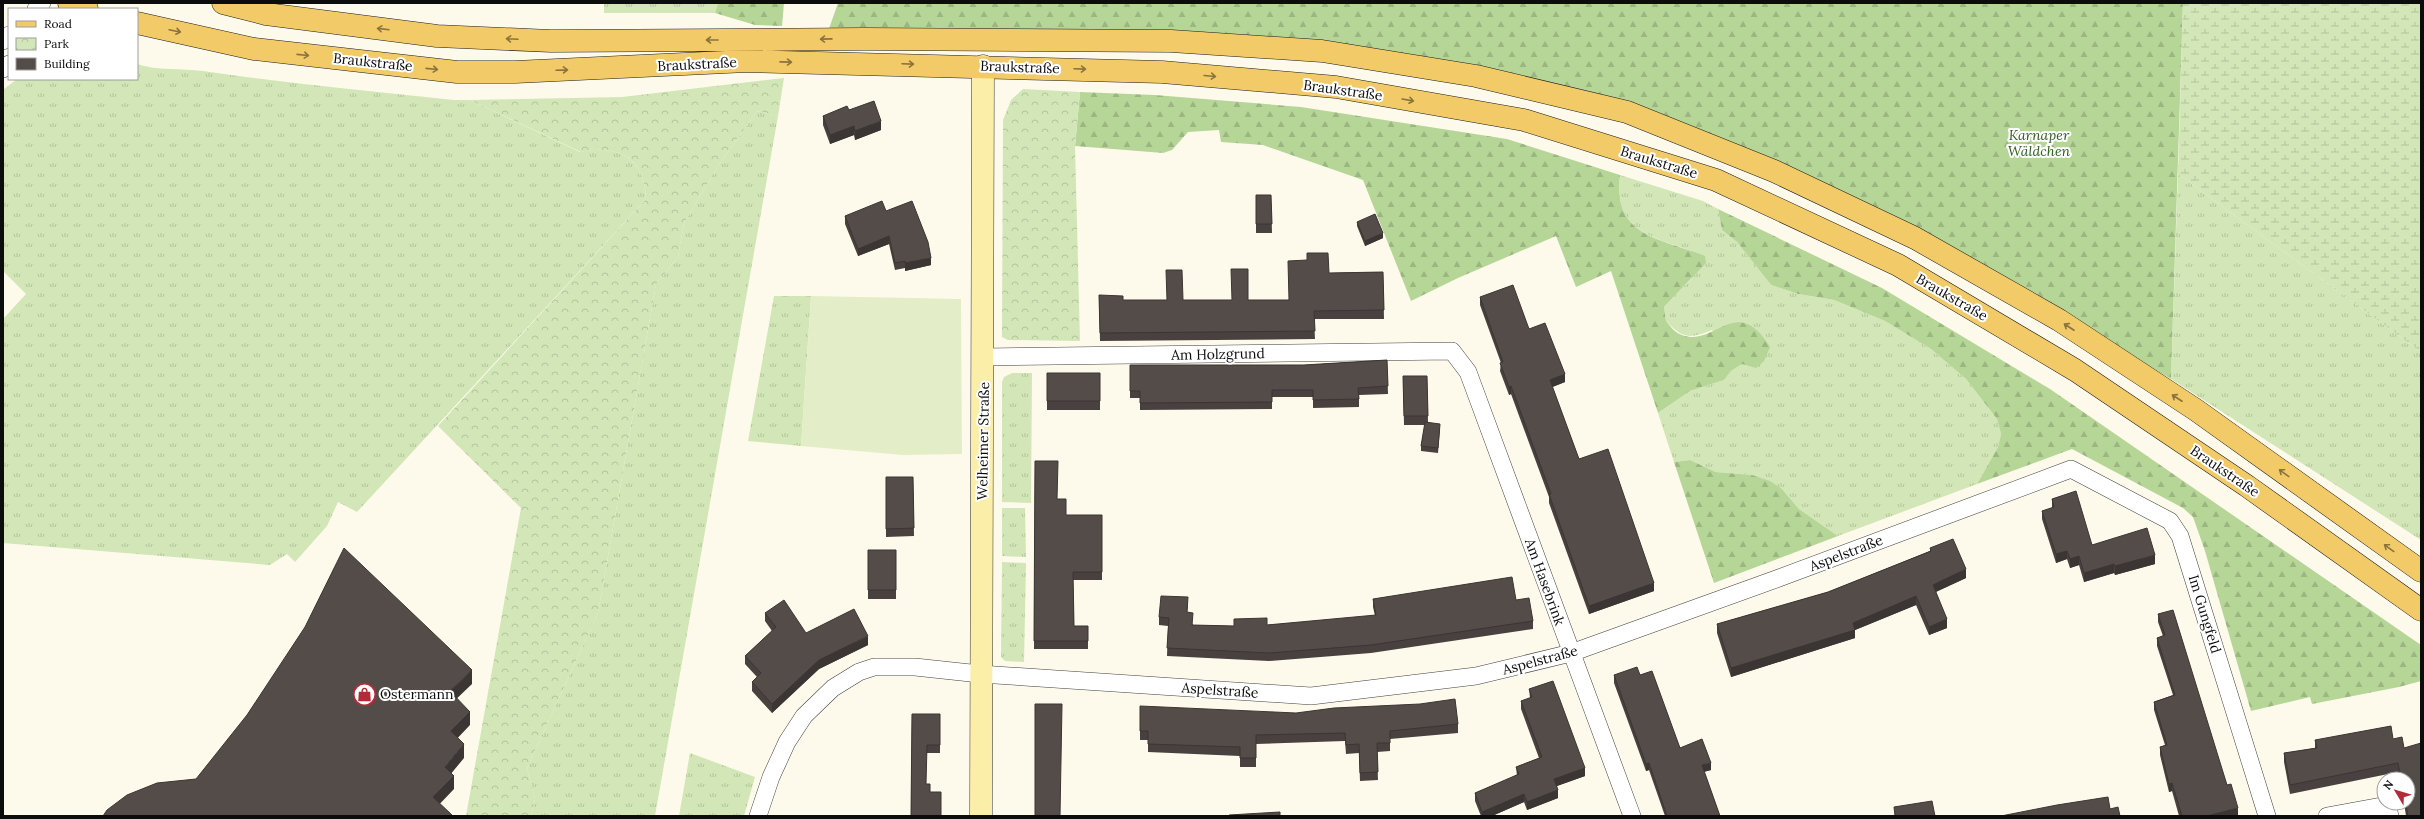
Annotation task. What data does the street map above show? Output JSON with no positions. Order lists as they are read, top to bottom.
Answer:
{
  "streets": {
    "main road": ["Braukstraße"],
    "street": [
      "Am Holzgrund",
      "Welheimer Straße",
      "Aspelstraße",
      "Am Hasebrink",
      "Im Gungfeld"
    ]
  },
  "crossings": [
    ["Braukstraße", "Welheimer Straße"],
    ["Am Holzgrund", "Welheimer Straße"],
    ["Am Holzgrund", "Am Hasebrink"],
    ["Welheimer Straße", "Aspelstraße"],
    ["Aspelstraße", "Am Hasebrink"],
    ["Aspelstraße", "Im Gungfeld"]
  ],
  "parks": ["Karnaper Wäldchen"],
  "places": {
    "shop": ["Ostermann"]
  },
  "legend": ["Road", "Park", "Building"],
  "north": "top left"
}
